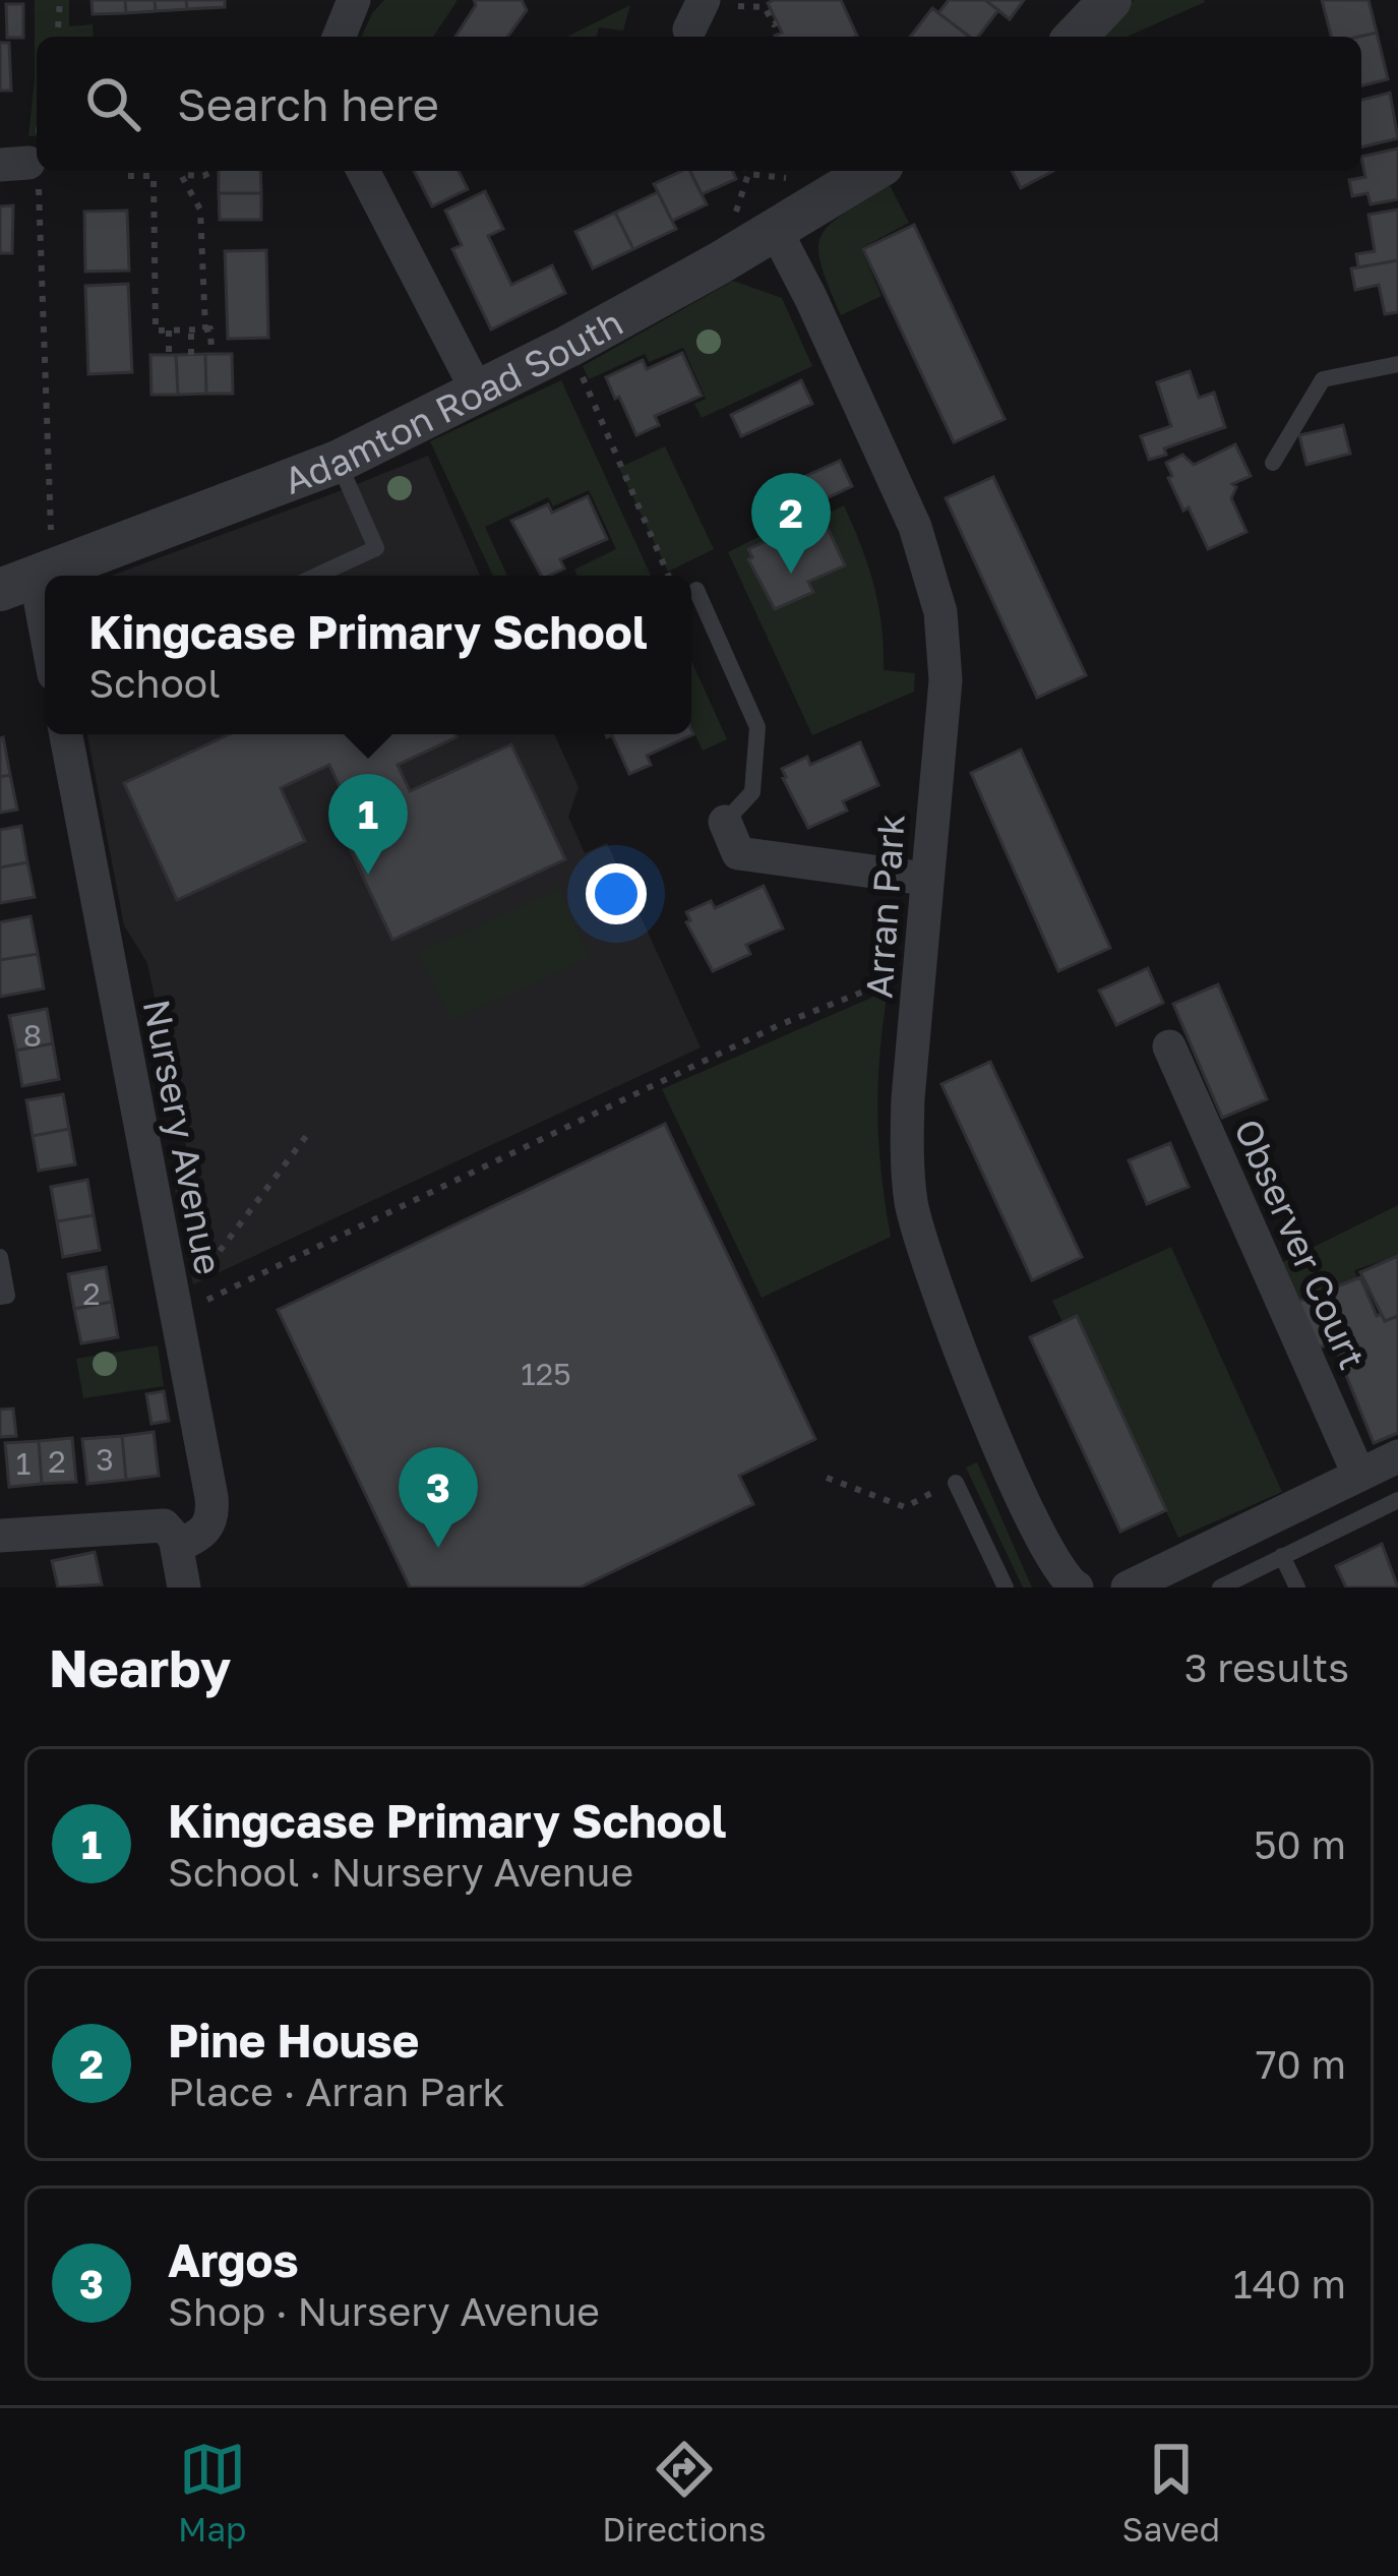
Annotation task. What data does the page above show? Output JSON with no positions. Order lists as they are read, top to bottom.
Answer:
{
  "streets": {
    "street": [
      "Adamton Road South",
      "Arran Park",
      "Nursery Avenue",
      "Observer Court"
    ]
  },
  "crossings": [
    ["Adamton Road South", "Arran Park"]
  ],
  "house_numbers": [
    "8",
    "2",
    "125",
    "3",
    "2",
    "1"
  ],
  "page": {
    "search": "Search here",
    "pins": ["2", "1", "3"],
    "popup": ["Kingcase Primary School", "School"],
    "heading": ["Nearby", "3 results"],
    "list": [
      {
        "mark": "1",
        "name": "Kingcase Primary School",
        "note": "School · Nursery Avenue",
        "value": "50 m"
      },
      {
        "mark": "2",
        "name": "Pine House",
        "note": "Place · Arran Park",
        "value": "70 m"
      },
      {
        "mark": "3",
        "name": "Argos",
        "note": "Shop · Nursery Avenue",
        "value": "140 m"
      }
    ],
    "nav": ["Map", "Directions", "Saved"]
  }
}
